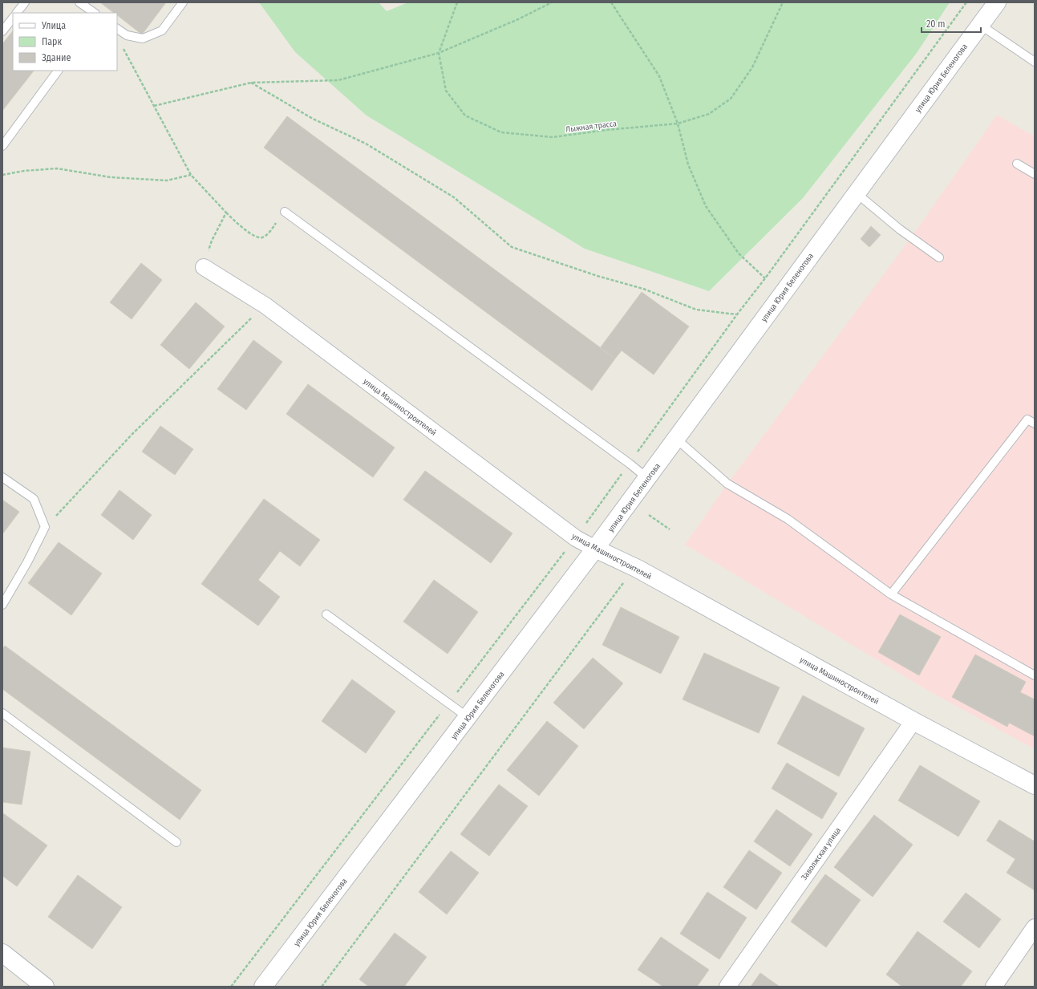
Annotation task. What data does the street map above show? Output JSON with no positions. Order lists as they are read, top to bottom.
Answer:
{
  "streets": {
    "main road": ["улица Юрия Беленогова", "улица Машиностроителей"],
    "street": ["Заволжская улица"],
    "path": ["Лыжная трасса"]
  },
  "crossings": [
    ["улица Юрия Беленогова", "улица Машиностроителей"],
    ["улица Машиностроителей", "Заволжская улица"]
  ],
  "legend": ["Улица", "Парк", "Здание"],
  "scale_bar": "20 m"
}
